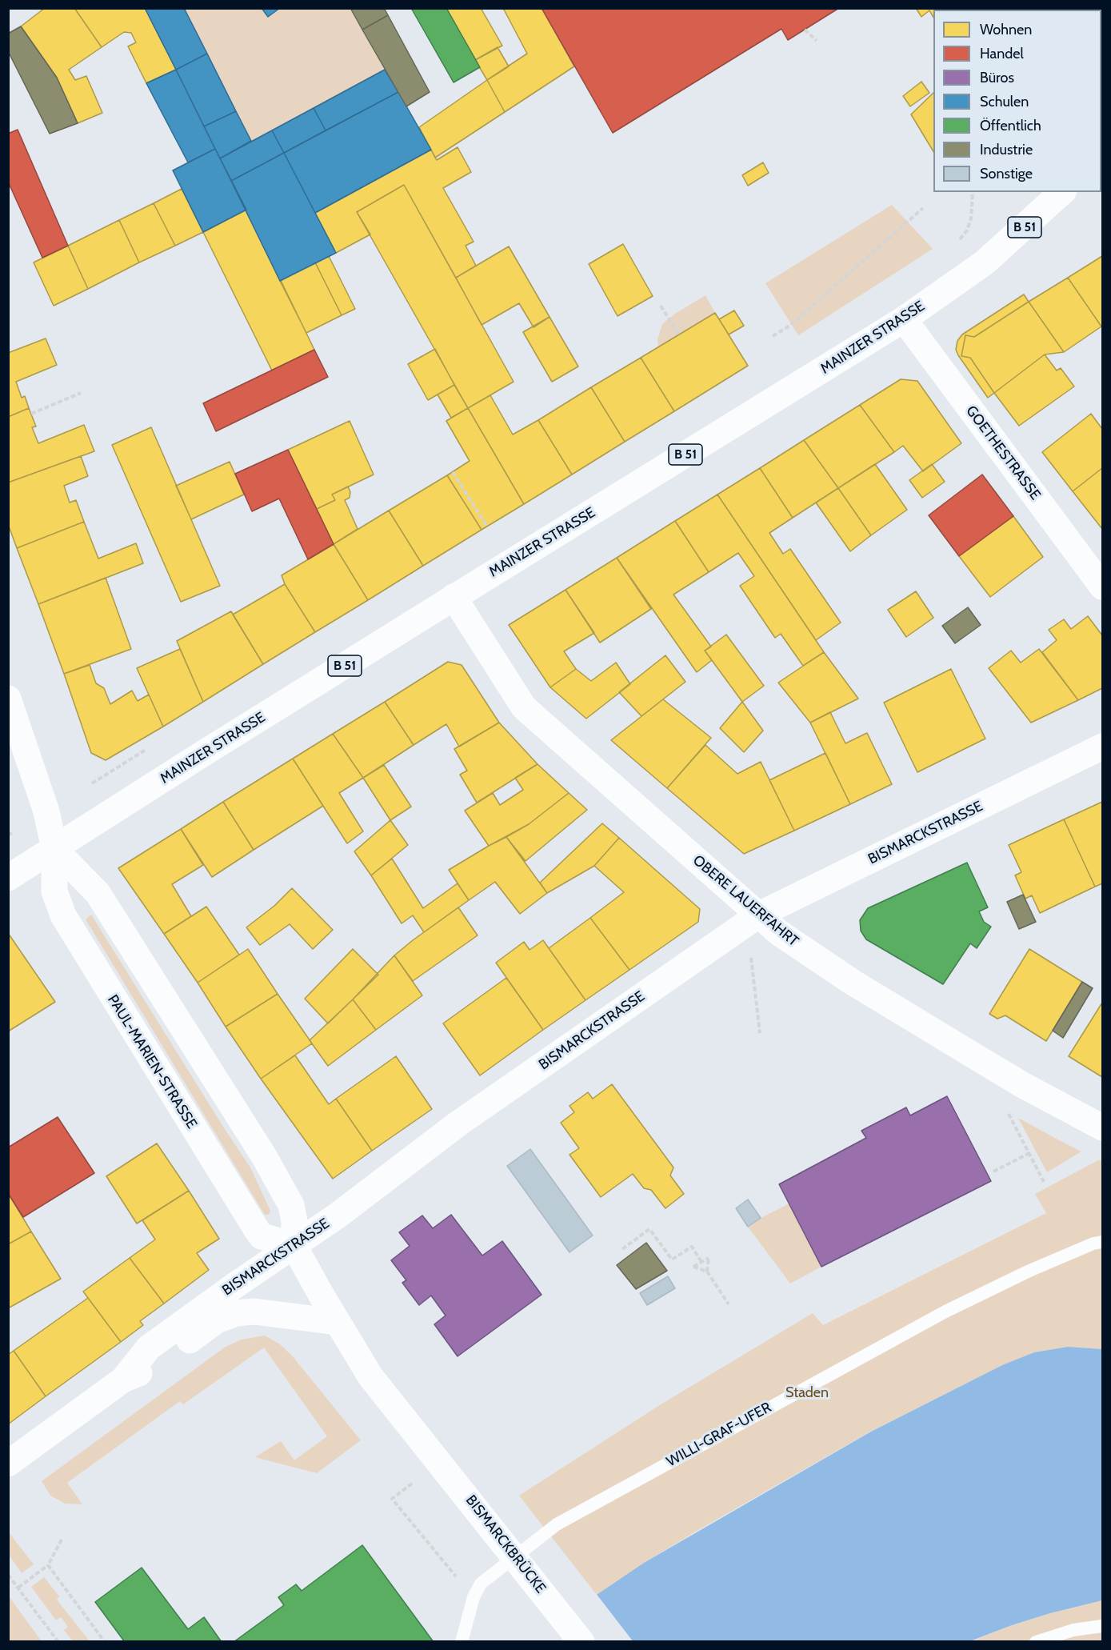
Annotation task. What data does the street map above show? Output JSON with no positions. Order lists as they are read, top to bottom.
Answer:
{
  "streets": {
    "main road": [
      "B 51",
      "MAINZER STRASSE",
      "GOETHESTRASSE",
      "BISMARCKSTRASSE",
      "OBERE LAUERFAHRT",
      "PAUL-MARIEN-STRASSE",
      "BISMARCKBRÜCKE"
    ],
    "lane": ["WILLI-GRAF-UFER"]
  },
  "crossings": [
    ["MAINZER STRASSE", "GOETHESTRASSE"],
    ["MAINZER STRASSE", "OBERE LAUERFAHRT"],
    ["MAINZER STRASSE", "PAUL-MARIEN-STRASSE"],
    ["BISMARCKSTRASSE", "OBERE LAUERFAHRT"],
    ["BISMARCKSTRASSE", "PAUL-MARIEN-STRASSE"],
    ["BISMARCKSTRASSE", "BISMARCKBRÜCKE"]
  ],
  "parks": ["Staden"],
  "legend": [
    "Wohnen",
    "Handel",
    "Büros",
    "Schulen",
    "Öffentlich",
    "Industrie",
    "Sonstige"
  ]
}
